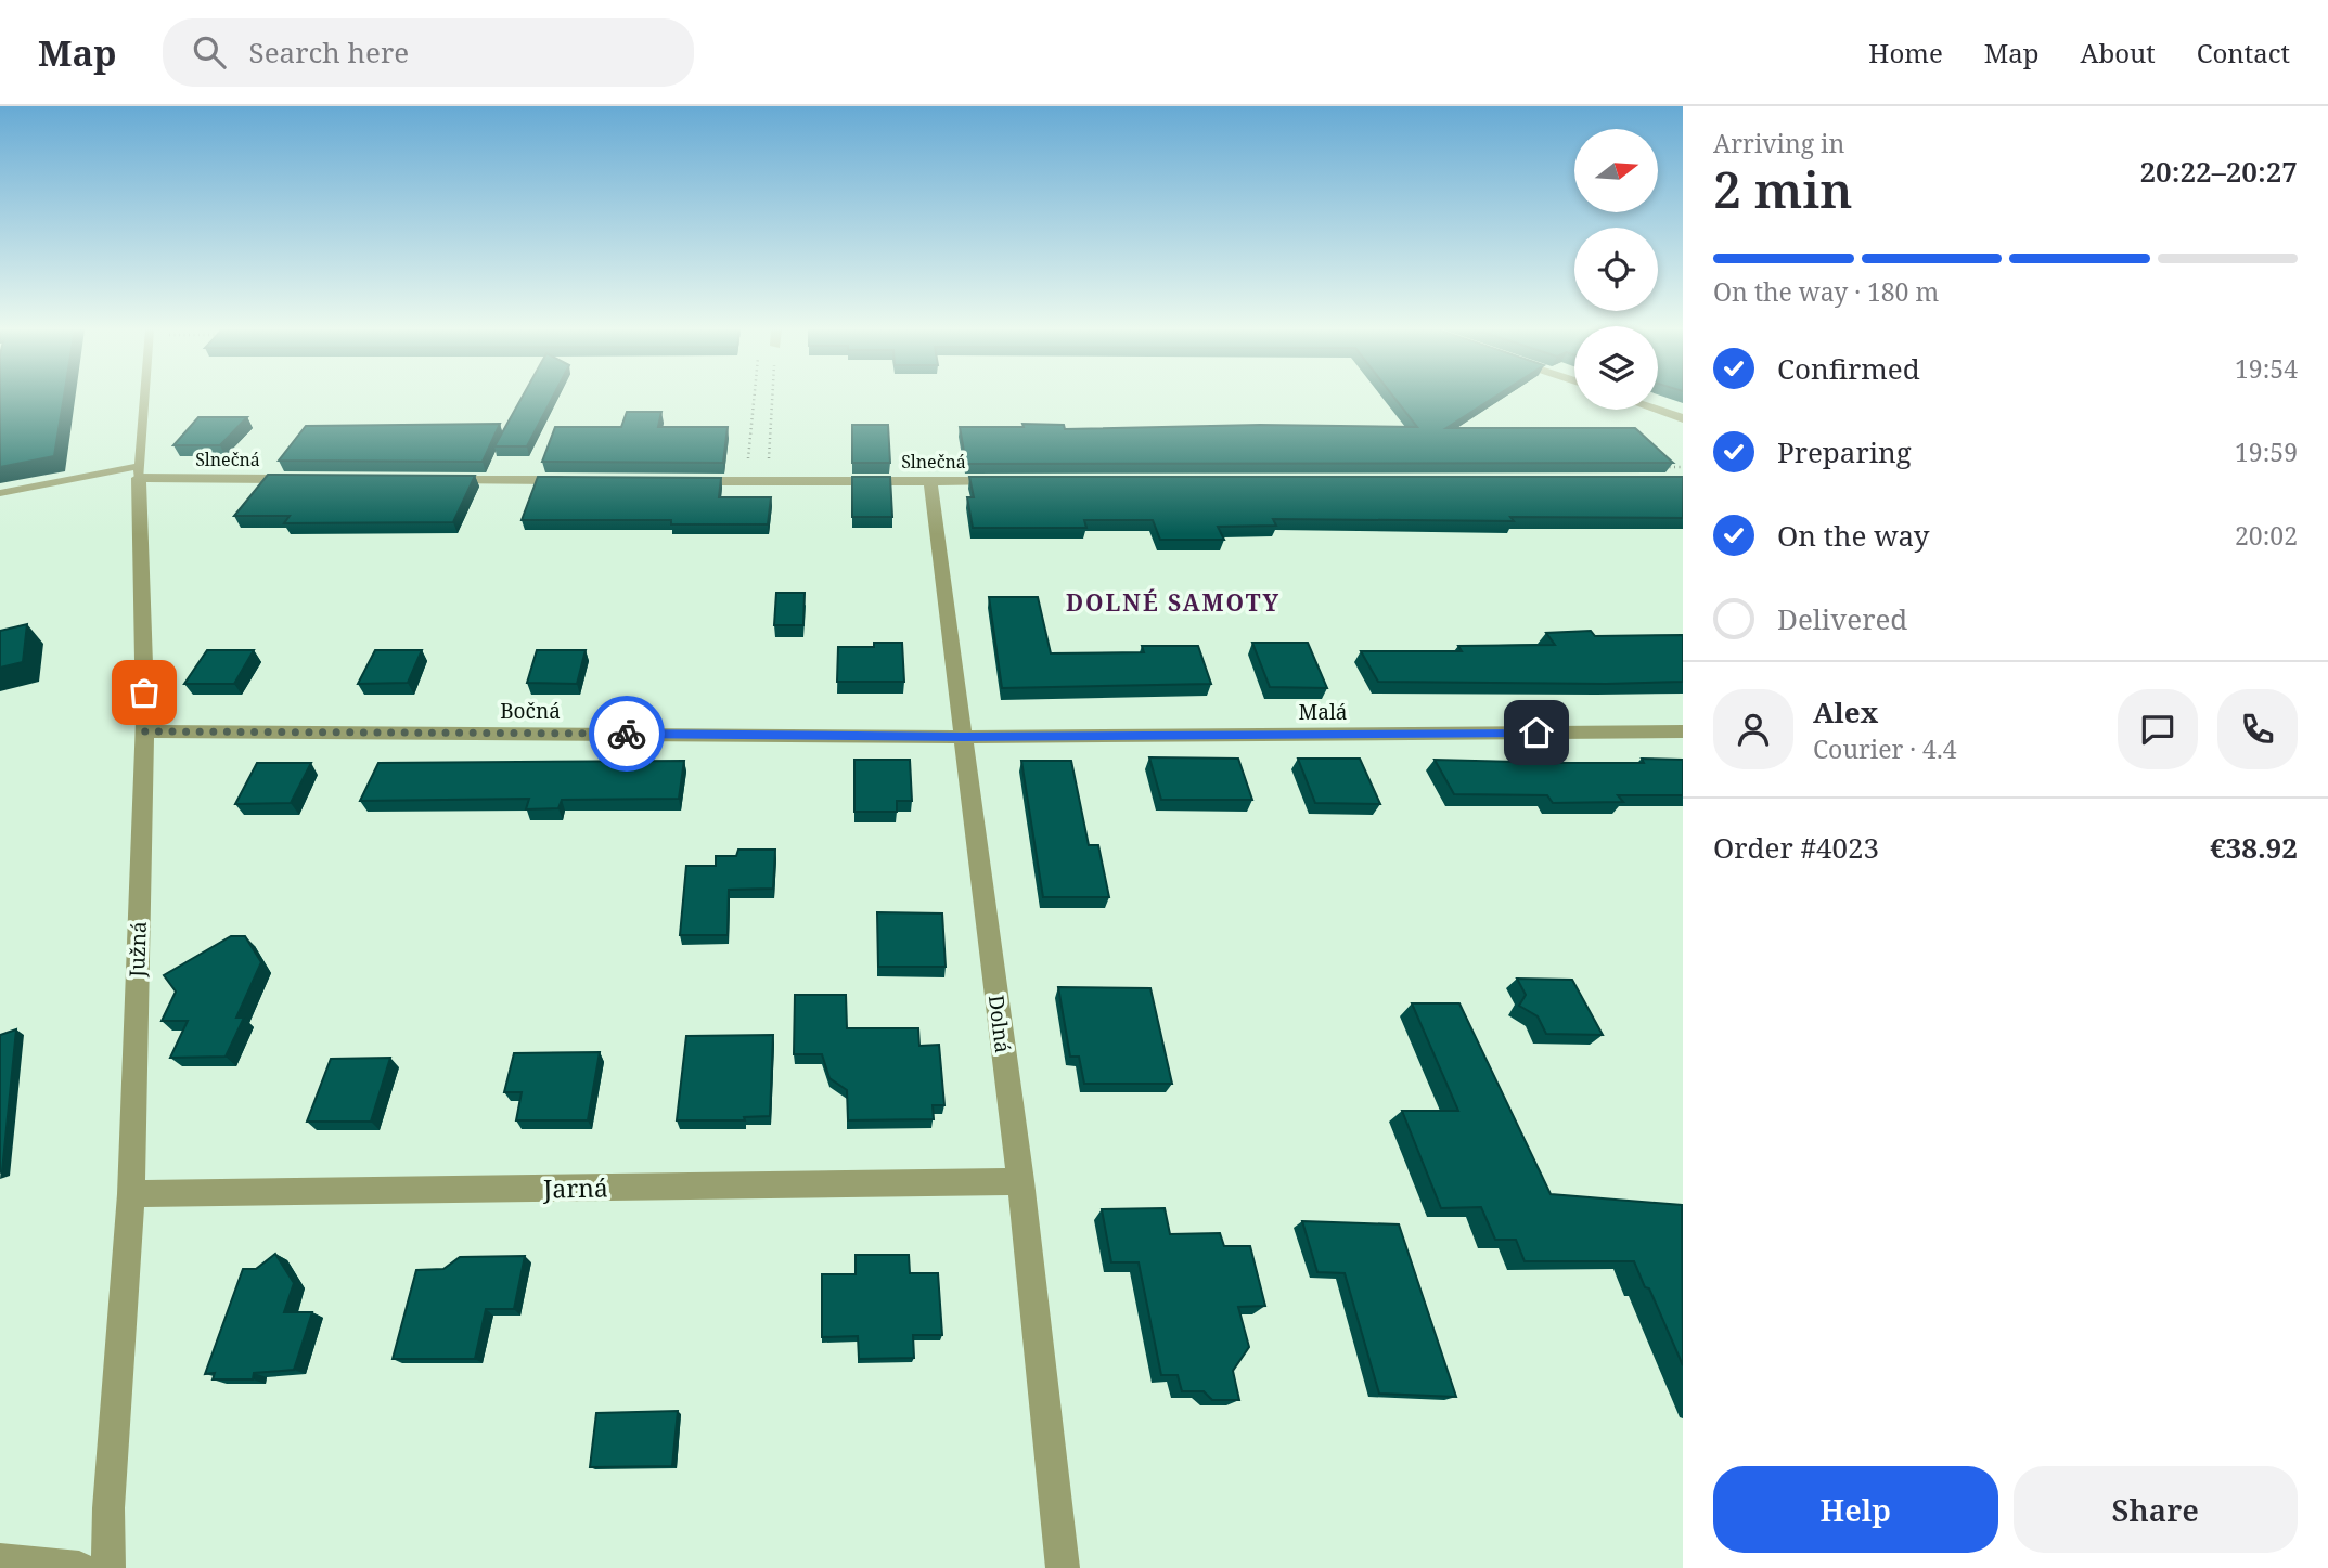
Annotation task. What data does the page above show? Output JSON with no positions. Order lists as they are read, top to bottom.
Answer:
{
  "streets": {
    "street": [
      "Slnečná",
      "Bočná",
      "Malá",
      "Južná",
      "Dolná",
      "Jarná"
    ]
  },
  "crossings": [
    ["Slnečná", "Južná"],
    ["Slnečná", "Dolná"],
    ["Bočná", "Malá"],
    ["Bočná", "Južná"],
    ["Bočná", "Dolná"],
    ["Malá", "Dolná"],
    ["Južná", "Jarná"],
    ["Dolná", "Jarná"]
  ],
  "districts": ["DOLNÉ SAMOTY"],
  "north": "right",
  "page": {
    "header": "Map",
    "search": "Search here",
    "nav": [
      "Home",
      "Map",
      "About",
      "Contact"
    ],
    "heading": ["2 min", "Arriving in", "20:22–20:27"],
    "panel": [
      "Alex",
      "Courier · 4.4",
      "Order #4023",
      "€38.92"
    ],
    "bar": "On the way · 180 m",
    "list": [
      ["Confirmed", "19:54"],
      ["Preparing", "19:59"],
      ["On the way", "20:02"],
      "Delivered"
    ],
    "buttons": ["Help", "Share"]
  }
}
